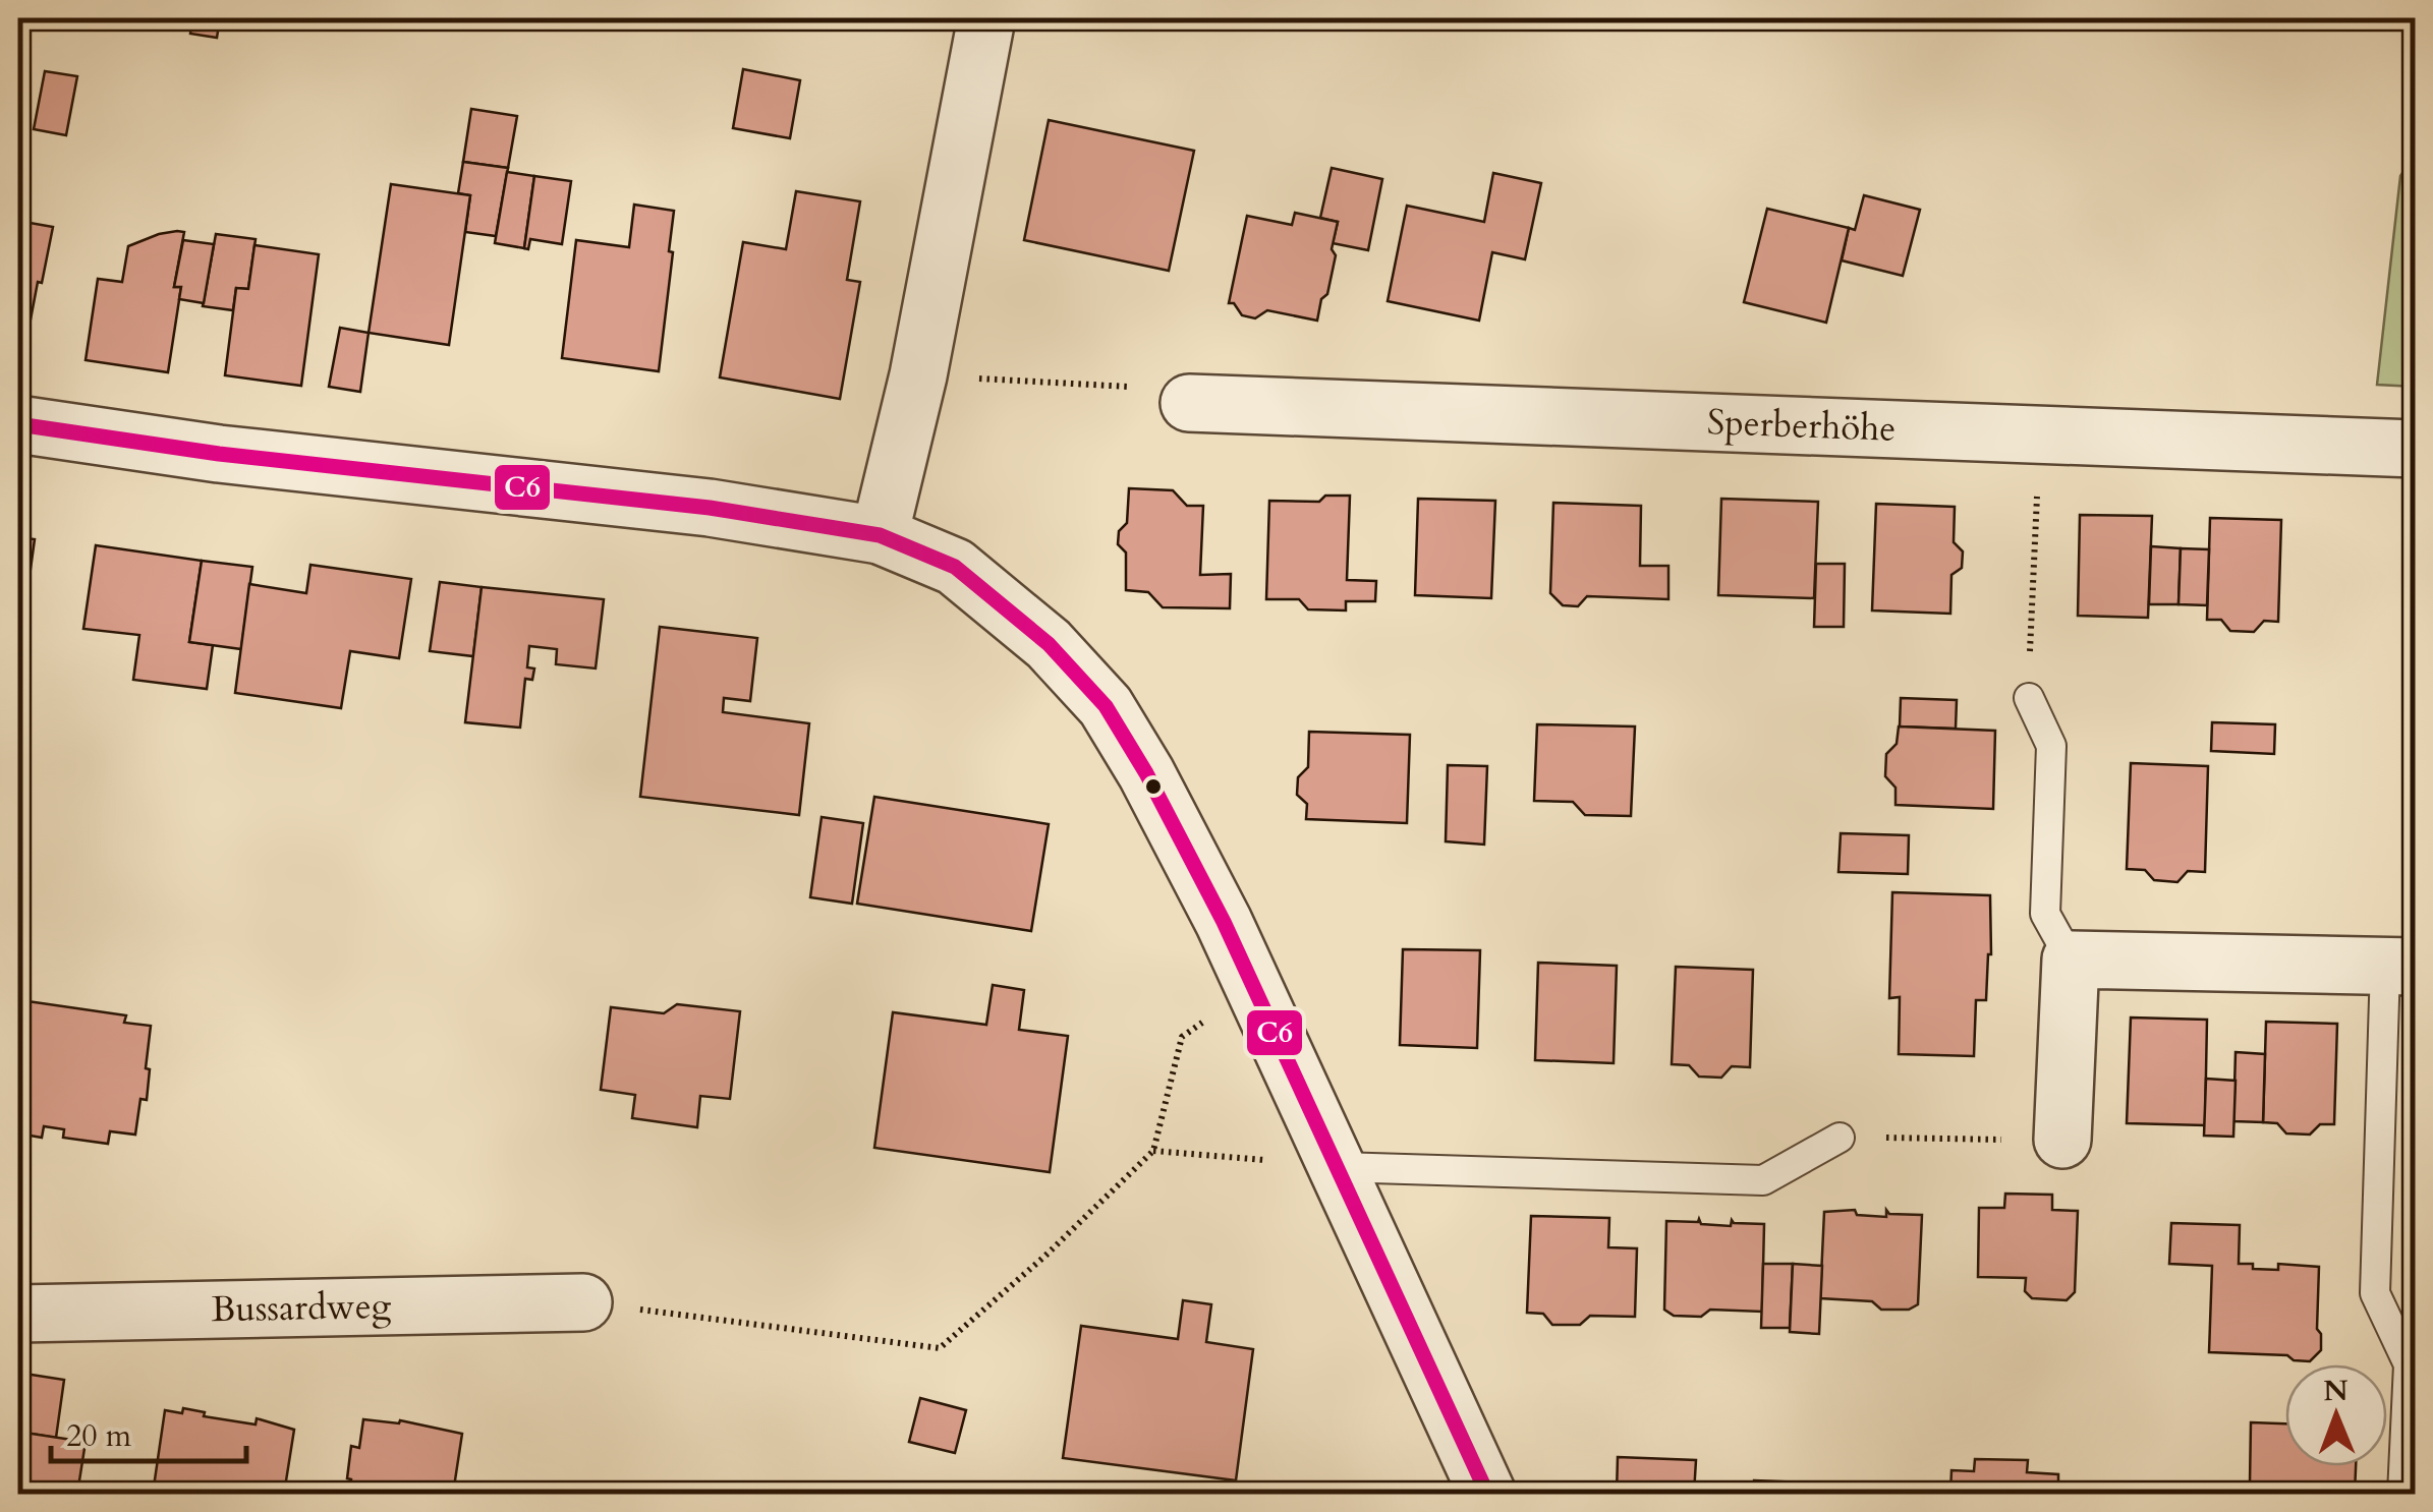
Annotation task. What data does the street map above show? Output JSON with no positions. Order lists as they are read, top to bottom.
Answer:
{
  "streets": {
    "street": ["Sperberhöhe", "Bussardweg"]
  },
  "lines": ["transit line C6"],
  "scale_bar": "20 m",
  "north": "top"
}
